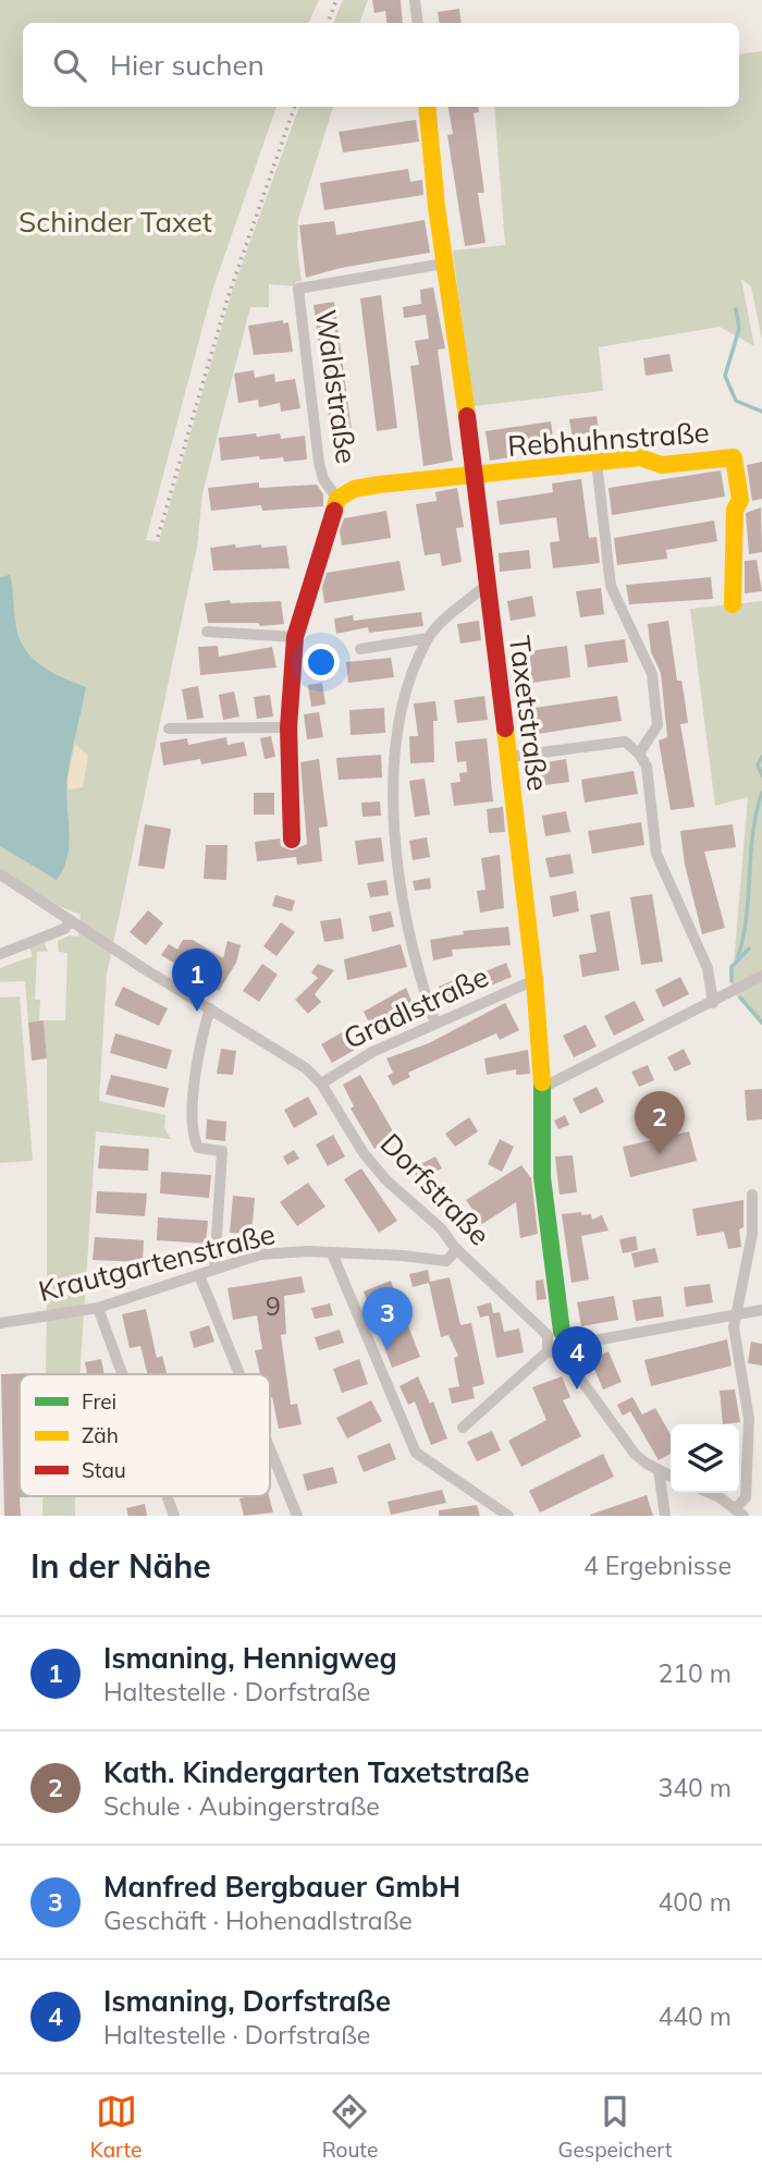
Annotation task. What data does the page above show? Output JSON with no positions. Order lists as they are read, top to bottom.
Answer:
{
  "streets": {
    "street": [
      "Waldstraße",
      "Rebhuhnstraße",
      "Taxetstraße",
      "Gradlstraße",
      "Dorfstraße",
      "Krautgartenstraße"
    ]
  },
  "crossings": [
    ["Waldstraße", "Rebhuhnstraße"],
    ["Waldstraße", "Taxetstraße"],
    ["Rebhuhnstraße", "Taxetstraße"],
    ["Taxetstraße", "Gradlstraße"],
    ["Taxetstraße", "Dorfstraße"],
    ["Gradlstraße", "Dorfstraße"],
    ["Dorfstraße", "Krautgartenstraße"]
  ],
  "parks": ["Schinder Taxet"],
  "house_numbers": ["9"],
  "legend": ["Frei", "Zäh", "Stau"],
  "page": {
    "search": "Hier suchen",
    "pins": [
      "1",
      "2",
      "3",
      "4"
    ],
    "heading": ["In der Nähe", "4 Ergebnisse"],
    "list": [
      {
        "mark": "1",
        "name": "Ismaning, Hennigweg",
        "note": "Haltestelle · Dorfstraße",
        "value": "210 m"
      },
      {
        "mark": "2",
        "name": "Kath. Kindergarten Taxetstraße",
        "note": "Schule · Aubingerstraße",
        "value": "340 m"
      },
      {
        "mark": "3",
        "name": "Manfred Bergbauer GmbH",
        "note": "Geschäft · Hohenadlstraße",
        "value": "400 m"
      },
      {
        "mark": "4",
        "name": "Ismaning, Dorfstraße",
        "note": "Haltestelle · Dorfstraße",
        "value": "440 m"
      }
    ],
    "nav": ["Karte", "Route", "Gespeichert"]
  }
}
